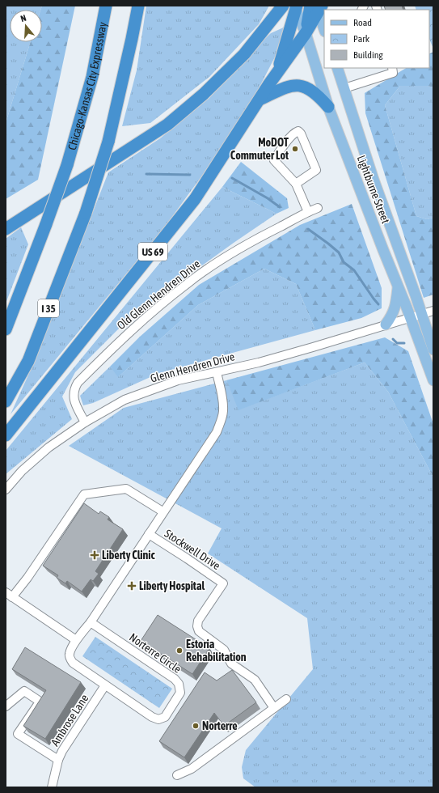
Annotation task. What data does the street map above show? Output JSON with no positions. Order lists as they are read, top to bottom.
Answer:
{
  "streets": {
    "highway": ["Chicago-Kansas City Expressway", "US 69", "I 35"],
    "main road": ["Lightburne Street"],
    "street": [
      "Old Glenn Hendren Drive",
      "Glenn Hendren Drive",
      "Stockwell Drive",
      "Norterre Circle",
      "Ambrose Lane"
    ]
  },
  "crossings": [
    ["Lightburne Street", "US 69"],
    ["Lightburne Street", "Glenn Hendren Drive"],
    ["Old Glenn Hendren Drive", "Glenn Hendren Drive"],
    ["Norterre Circle", "Ambrose Lane"]
  ],
  "places": {
    "other": ["MoDOT Commuter Lot", "Estoria Rehabilitation", "Norterre"],
    "health": ["Liberty Clinic", "Liberty Hospital"]
  },
  "legend": ["Road", "Park", "Building"],
  "north": "top"
}
